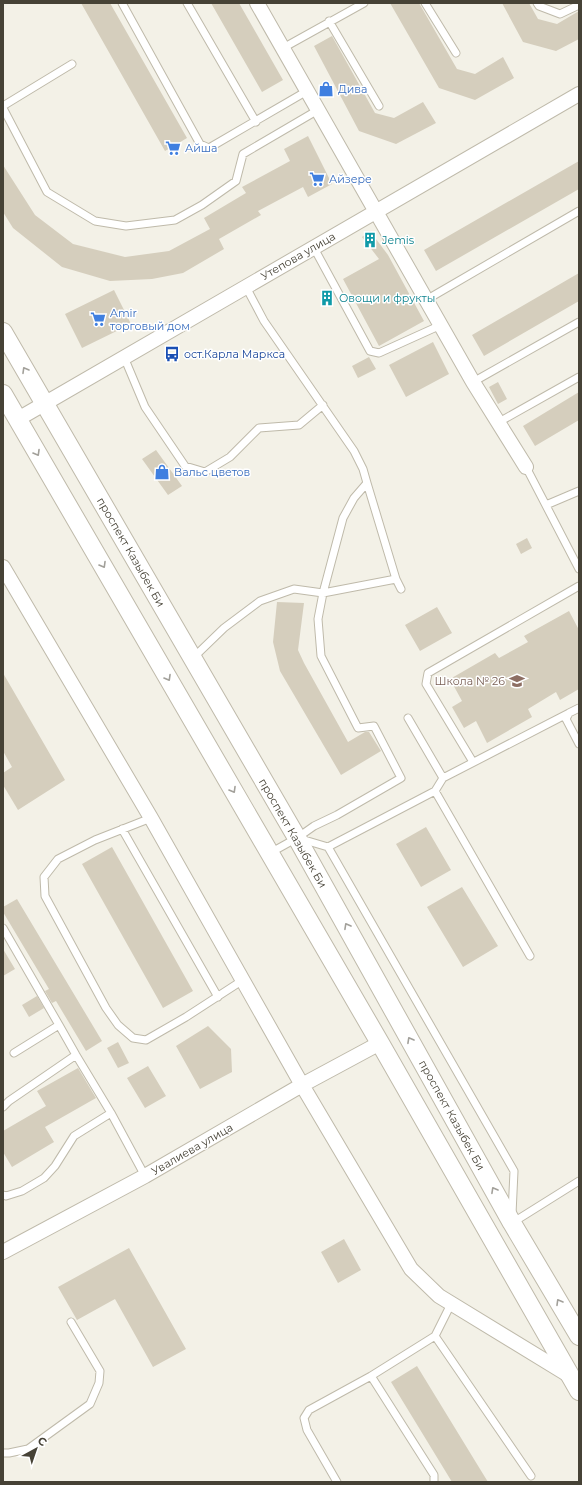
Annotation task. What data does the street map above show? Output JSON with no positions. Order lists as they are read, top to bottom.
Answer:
{
  "streets": {
    "street": ["Утепова улица", "проспект Казыбек Би", "Увалиева улица"]
  },
  "crossings": [
    ["Утепова улица", "проспект Казыбек Би"]
  ],
  "places": {
    "shop": ["Дива", "Вальс цветов"],
    "supermarket": ["Айша", "Айзере", "Amir торговый дом"],
    "building": ["Jemis", "Овощи и фрукты"],
    "bus stop": ["ост.Карла Маркса"],
    "school or university": ["Школа № 26"]
  },
  "north": "top right"
}
